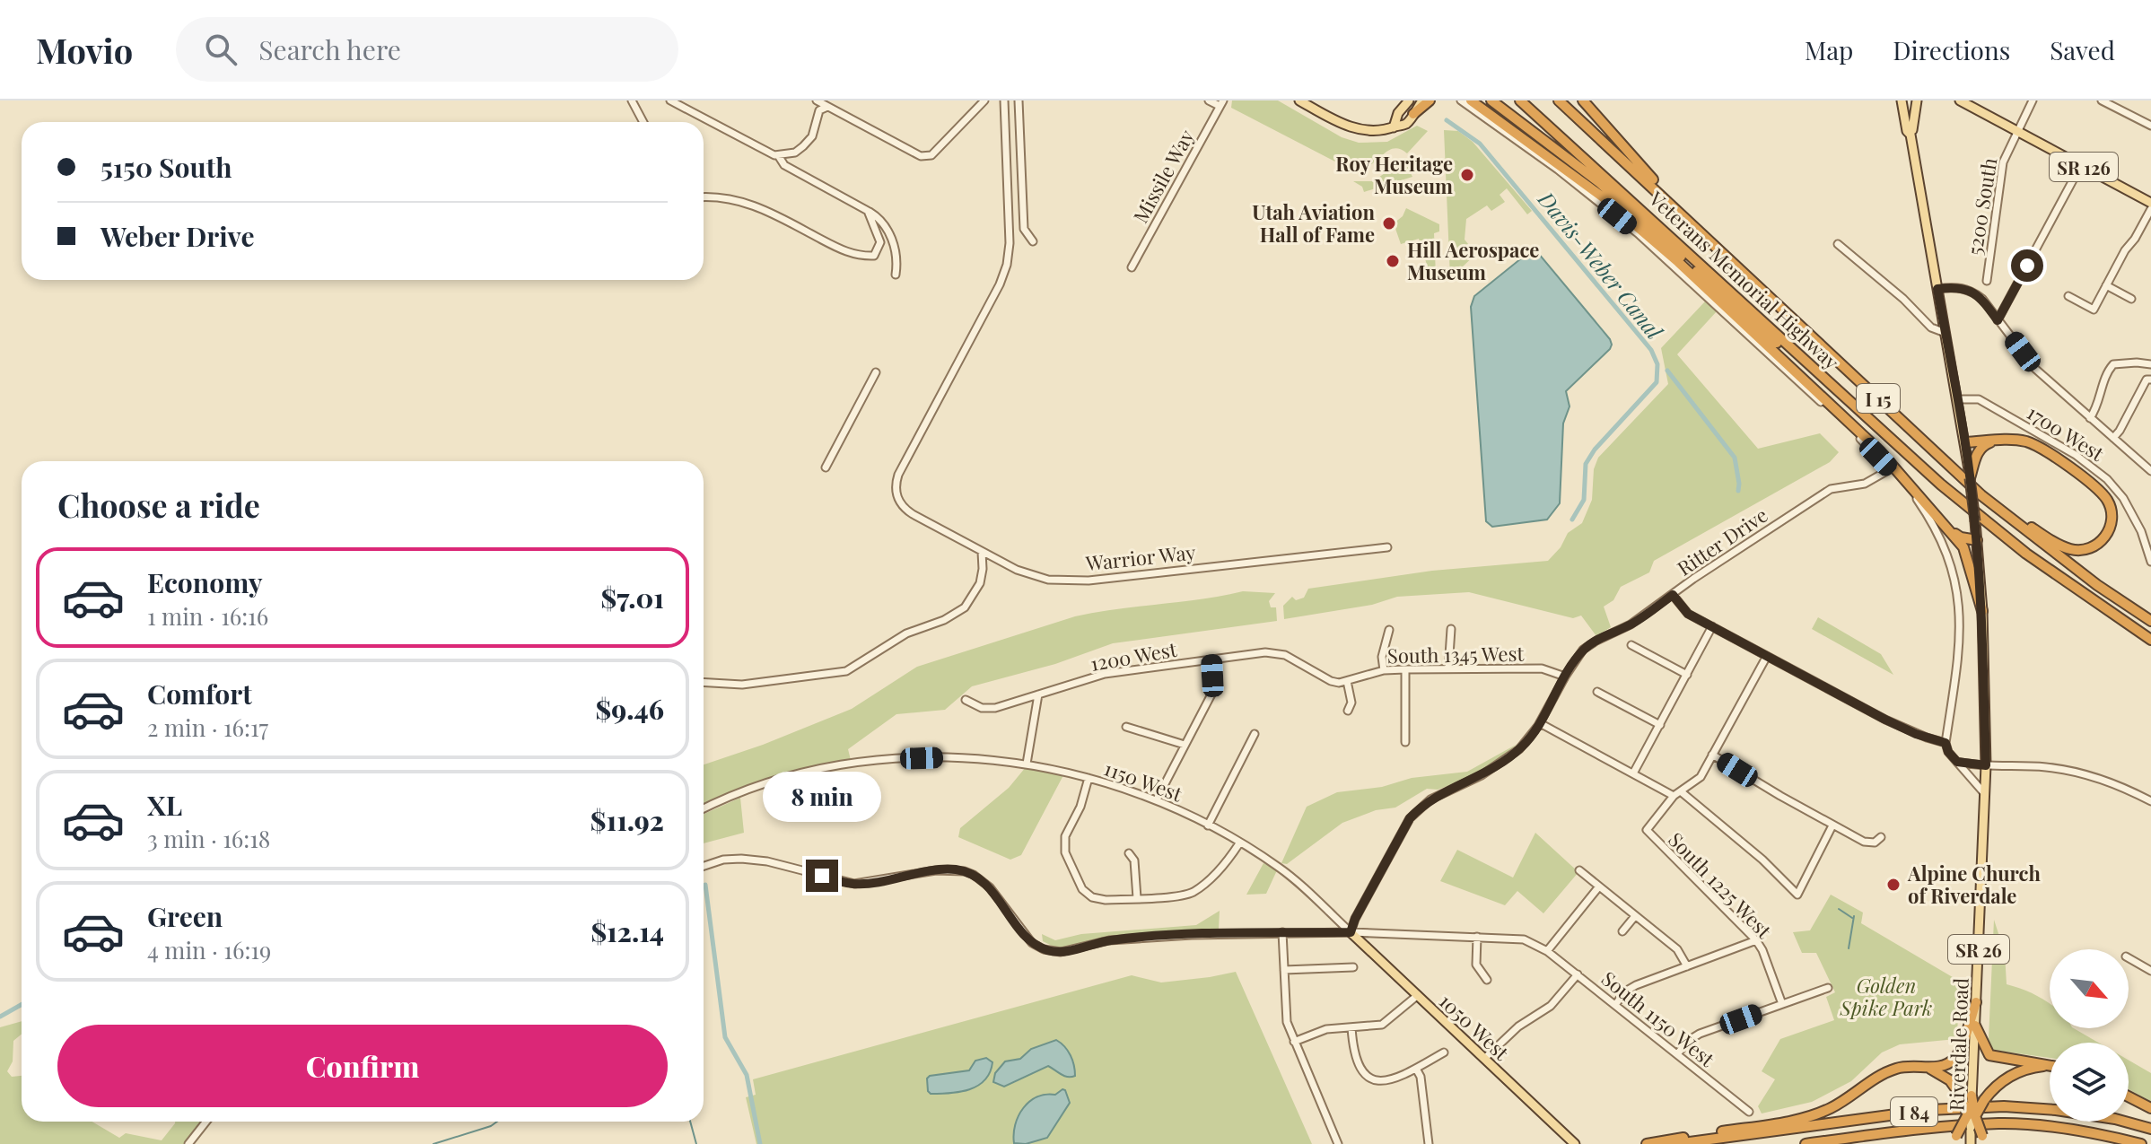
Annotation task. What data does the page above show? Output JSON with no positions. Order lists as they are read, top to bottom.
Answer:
{
  "streets": {
    "highway": ["Veterans Memorial Highway", "I 15", "I 84"],
    "main road": [
      "SR 126",
      "SR 26",
      "1050 West",
      "Riverdale Road"
    ],
    "street": [
      "Missile Way",
      "5200 South",
      "1700 West",
      "Ritter Drive",
      "Warrior Way",
      "South 1345 West",
      "1200 West",
      "1150 West",
      "South 1225 West",
      "South 1150 West"
    ]
  },
  "crossings": [
    ["SR 126", "5200 South"],
    ["1700 West", "Riverdale Road"],
    ["Ritter Drive", "South 1345 West"],
    ["Ritter Drive", "1150 West"],
    ["Ritter Drive", "1050 West"],
    ["South 1345 West", "1200 West"],
    ["1150 West", "1050 West"]
  ],
  "water": ["Davis-Weber Canal"],
  "parks": ["Golden Spike Park"],
  "places": [
    "Roy Heritage Museum",
    "Utah Aviation Hall of Fame",
    "Hill Aerospace Museum",
    "Alpine Church of Riverdale"
  ],
  "north": "bottom right",
  "page": {
    "header": "Movio",
    "search": "Search here",
    "nav": ["Map", "Directions", "Saved"],
    "banner": ["5150 South", "Weber Drive"],
    "heading": "Choose a ride",
    "list": [
      {
        "name": "Economy",
        "note": "1 min · 16:16",
        "value": "$7.01"
      },
      {
        "name": "Comfort",
        "note": "2 min · 16:17",
        "value": "$9.46"
      },
      {
        "name": "XL",
        "note": "3 min · 16:18",
        "value": "$11.92"
      },
      {
        "name": "Green",
        "note": "4 min · 16:19",
        "value": "$12.14"
      }
    ],
    "bubble": "8 min",
    "buttons": "Confirm"
  }
}
